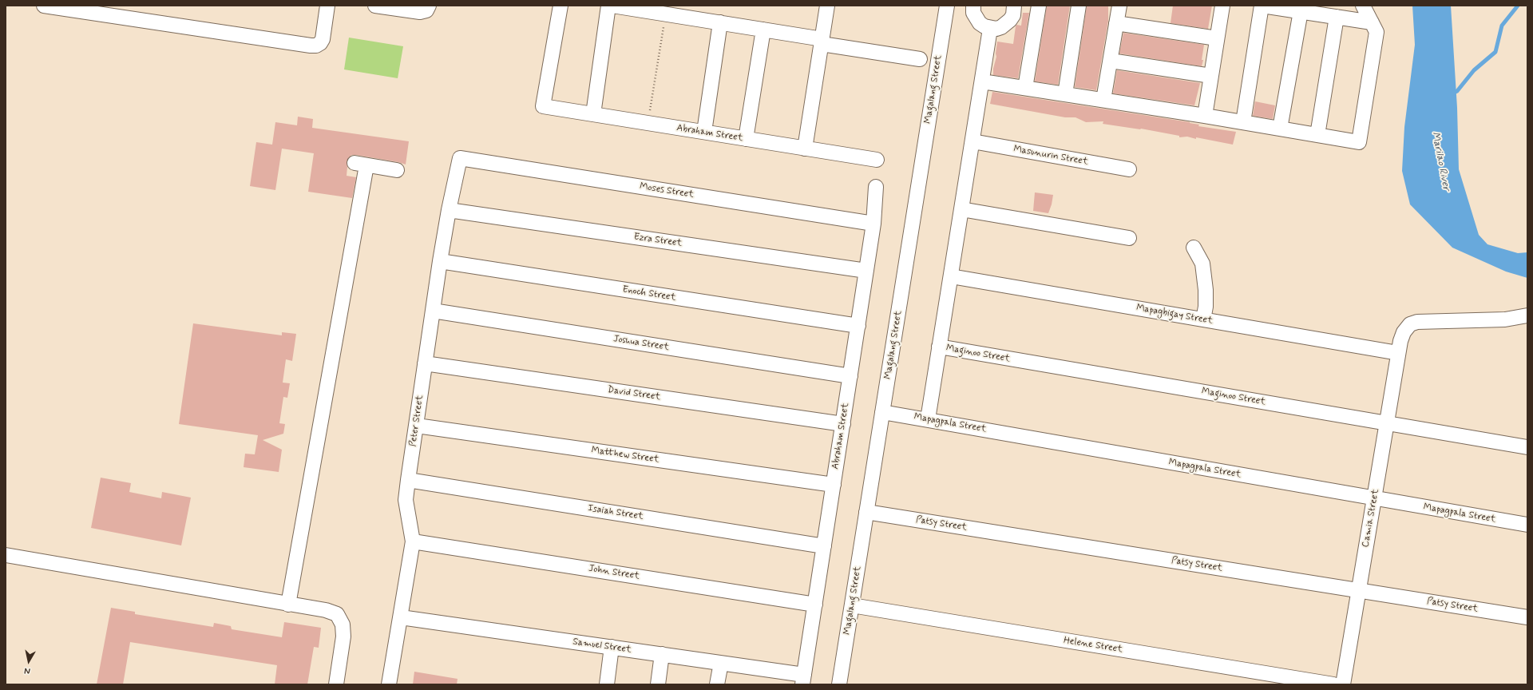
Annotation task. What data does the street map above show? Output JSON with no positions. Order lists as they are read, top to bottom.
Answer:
{
  "streets": {
    "street": [
      "Magalang Street",
      "Abraham Street",
      "Masunurin Street",
      "Moses Street",
      "Ezra Street",
      "Enoch Street",
      "Mapagbigay Street",
      "Joshua Street",
      "Maginoo Street",
      "David Street",
      "Peter Street",
      "Mapagpala Street",
      "Matthew Street",
      "Isaiah Street",
      "Camia Street",
      "Patsy Street",
      "John Street",
      "Helene Street",
      "Samuel Street"
    ]
  },
  "crossings": [
    ["Magalang Street", "Mapagpala Street"],
    ["Magalang Street", "Patsy Street"],
    ["Magalang Street", "Helene Street"],
    ["Abraham Street", "Moses Street"],
    ["Abraham Street", "Ezra Street"],
    ["Abraham Street", "Enoch Street"],
    ["Abraham Street", "Joshua Street"],
    ["Abraham Street", "David Street"],
    ["Abraham Street", "Matthew Street"],
    ["Abraham Street", "Isaiah Street"],
    ["Abraham Street", "John Street"],
    ["Abraham Street", "Samuel Street"],
    ["Moses Street", "Peter Street"],
    ["Ezra Street", "Peter Street"],
    ["Enoch Street", "Peter Street"],
    ["Mapagbigay Street", "Camia Street"],
    ["Joshua Street", "Peter Street"],
    ["Maginoo Street", "Camia Street"],
    ["David Street", "Peter Street"],
    ["Peter Street", "Matthew Street"],
    ["Peter Street", "Isaiah Street"],
    ["Peter Street", "John Street"],
    ["Peter Street", "Samuel Street"],
    ["Mapagpala Street", "Camia Street"],
    ["Camia Street", "Patsy Street"]
  ],
  "water": ["Marilao River"],
  "north": "bottom"
}
